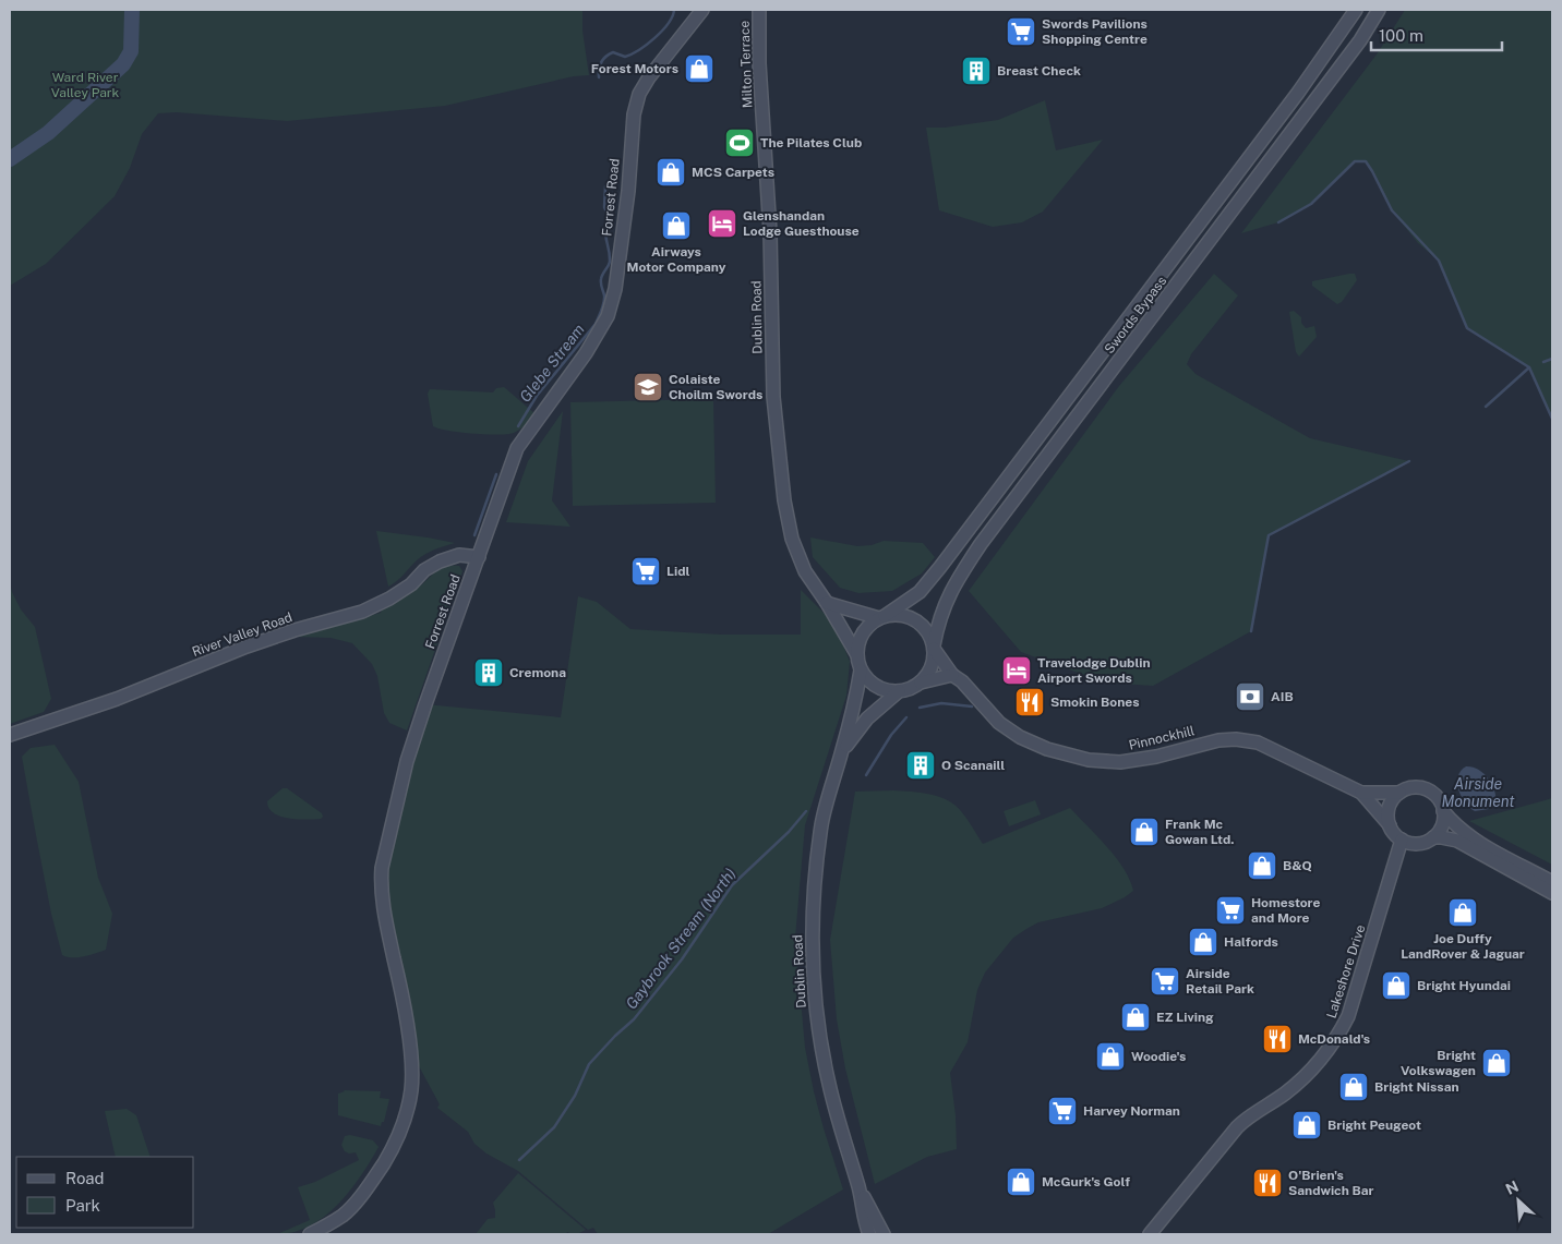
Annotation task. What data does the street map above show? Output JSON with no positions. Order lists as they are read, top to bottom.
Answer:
{
  "streets": {
    "main road": [
      "Milton Terrace",
      "Forrest Road",
      "Swords Bypass",
      "Dublin Road",
      "River Valley Road",
      "Pinnockhill",
      "Lakeshore Drive"
    ]
  },
  "crossings": [
    ["Milton Terrace", "Dublin Road"],
    ["Forrest Road", "River Valley Road"],
    ["Swords Bypass", "Dublin Road"],
    ["Swords Bypass", "Pinnockhill"],
    ["Dublin Road", "Pinnockhill"],
    ["Pinnockhill", "Lakeshore Drive"]
  ],
  "water": ["Glebe Stream", "Airside Monument", "Gaybrook Stream (North)"],
  "parks": ["Ward River Valley Park"],
  "places": {
    "supermarket": [
      "Swords Pavilions Shopping Centre",
      "Lidl",
      "Homestore and More",
      "Airside Retail Park",
      "Harvey Norman"
    ],
    "shop": [
      "Forest Motors",
      "MCS Carpets",
      "Airways Motor Company",
      "Frank Mc Gowan Ltd.",
      "B&Q",
      "Joe Duffy LandRover & Jaguar",
      "Halfords",
      "Bright Hyundai",
      "EZ Living",
      "Woodie's",
      "Bright Volkswagen",
      "Bright Nissan",
      "Bright Peugeot",
      "McGurk's Golf"
    ],
    "building": ["Breast Check", "Cremona", "O Scanaill"],
    "sports": ["The Pilates Club"],
    "hotel": ["Glenshandan Lodge Guesthouse", "Travelodge Dublin Airport Swords"],
    "school or university": ["Colaiste Choilm Swords"],
    "bank": ["AIB"],
    "restaurant": ["Smokin Bones", "McDonald's", "O'Brien's Sandwich Bar"]
  },
  "legend": ["Road", "Park"],
  "scale_bar": "100 m",
  "north": "top left"
}
